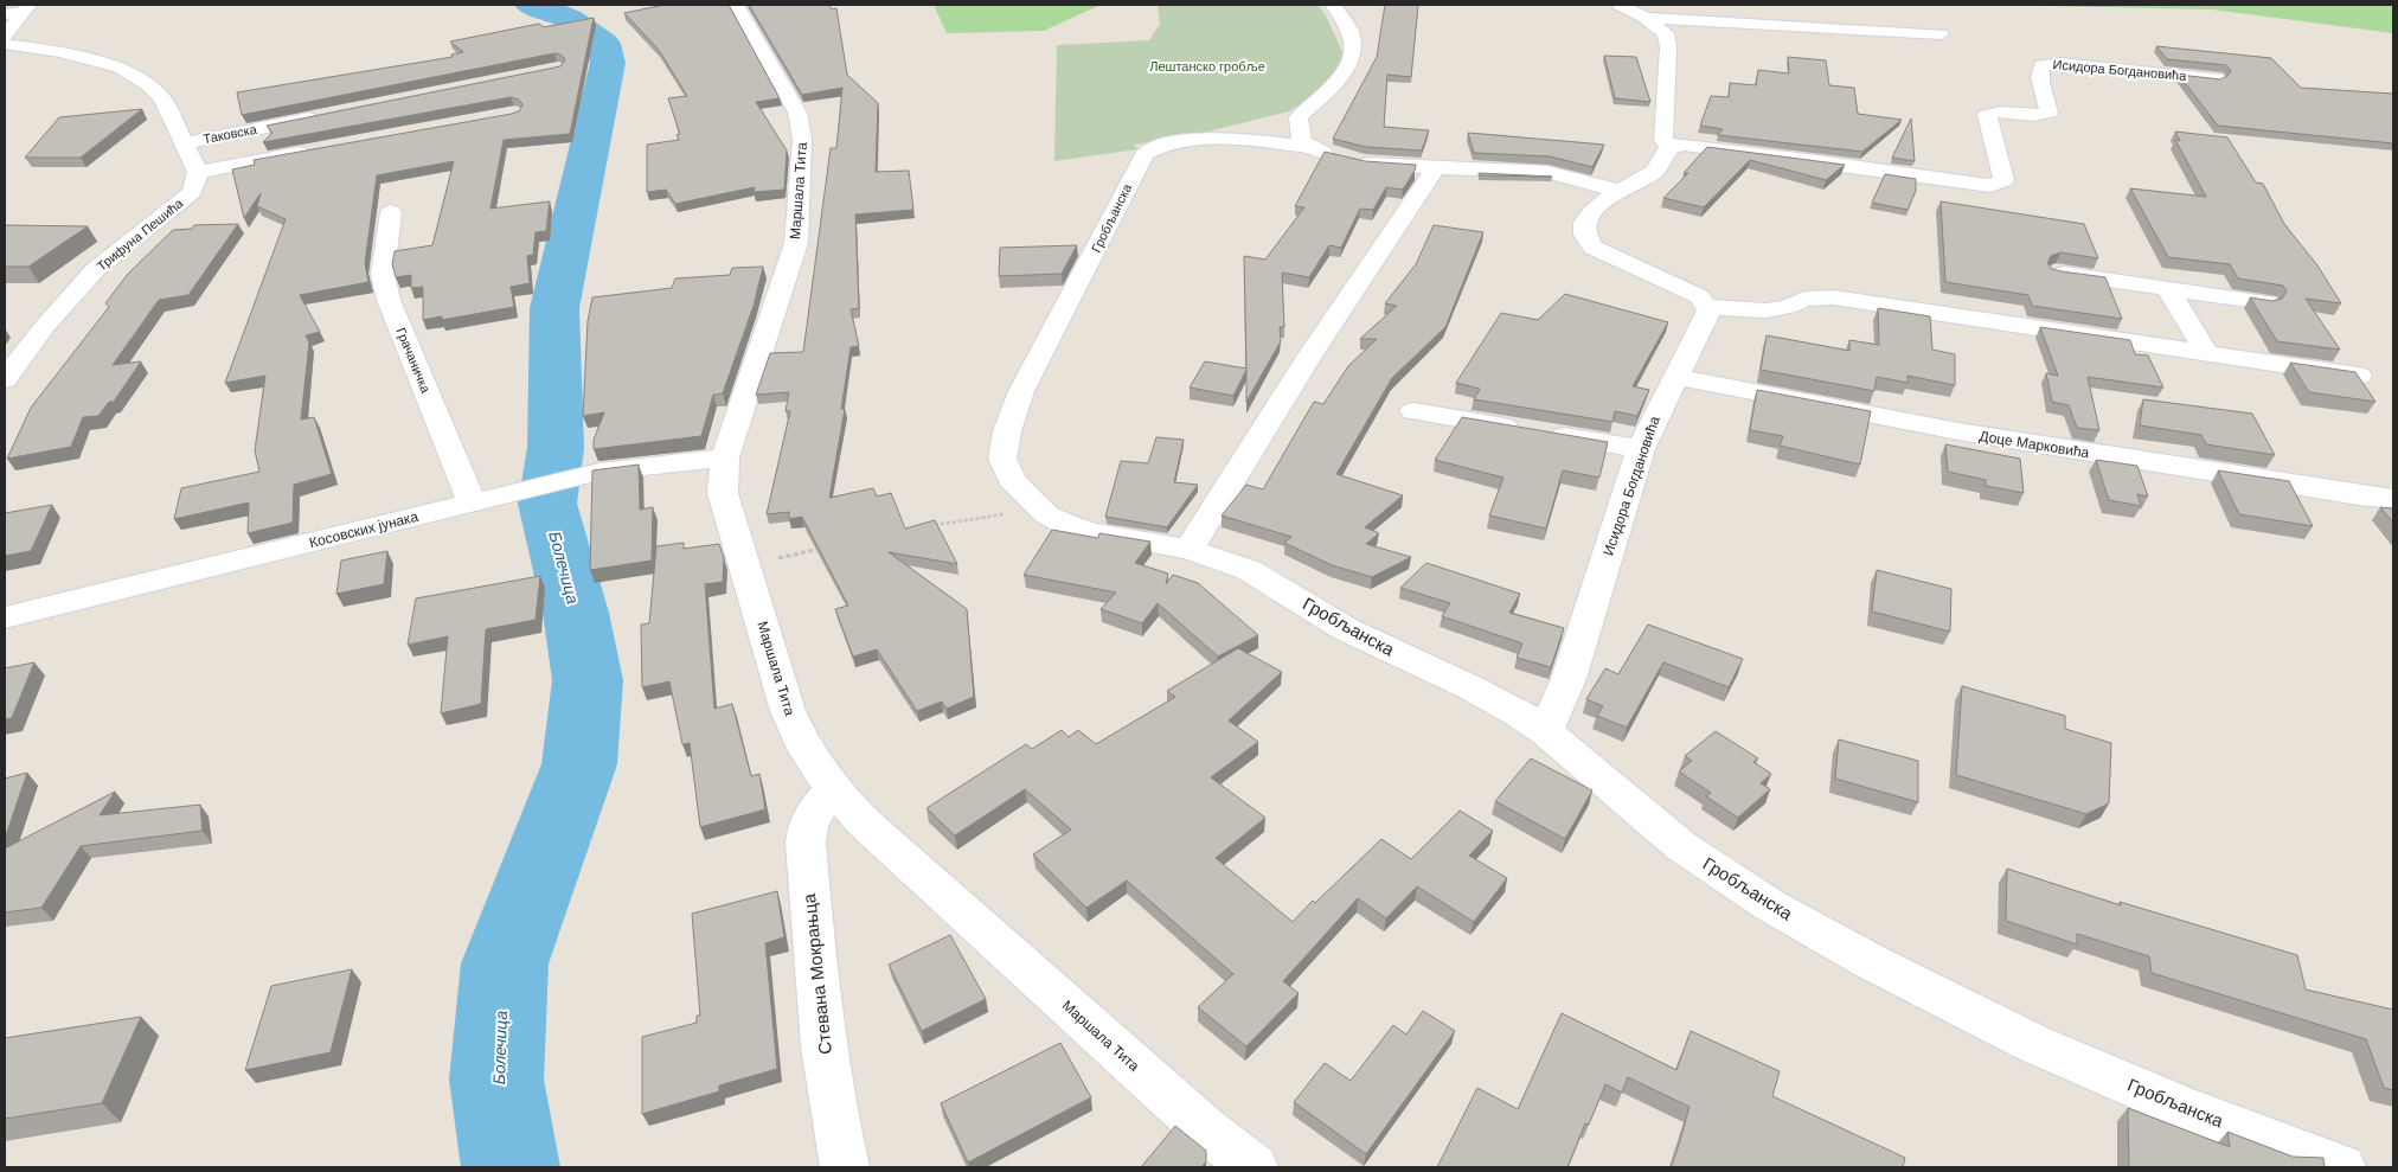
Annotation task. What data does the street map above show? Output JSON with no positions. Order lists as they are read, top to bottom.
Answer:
{
  "streets": {
    "street": [
      "Исидора Богдановића",
      "Таковска",
      "Маршала Тита",
      "Гробљанска",
      "Трифуна Пешића",
      "Грачаничка",
      "Доце Марковића",
      "Косовских јунака",
      "Стевана Мокрањца"
    ]
  },
  "crossings": [
    ["Исидора Богдановића", "Гробљанска"],
    ["Исидора Богдановића", "Доце Марковића"],
    ["Маршала Тита", "Косовских јунака"],
    ["Маршала Тита", "Стевана Мокрањца"],
    ["Грачаничка", "Косовских јунака"]
  ],
  "water": ["Болечица"],
  "parks": ["Лештанско гробље"]
}
